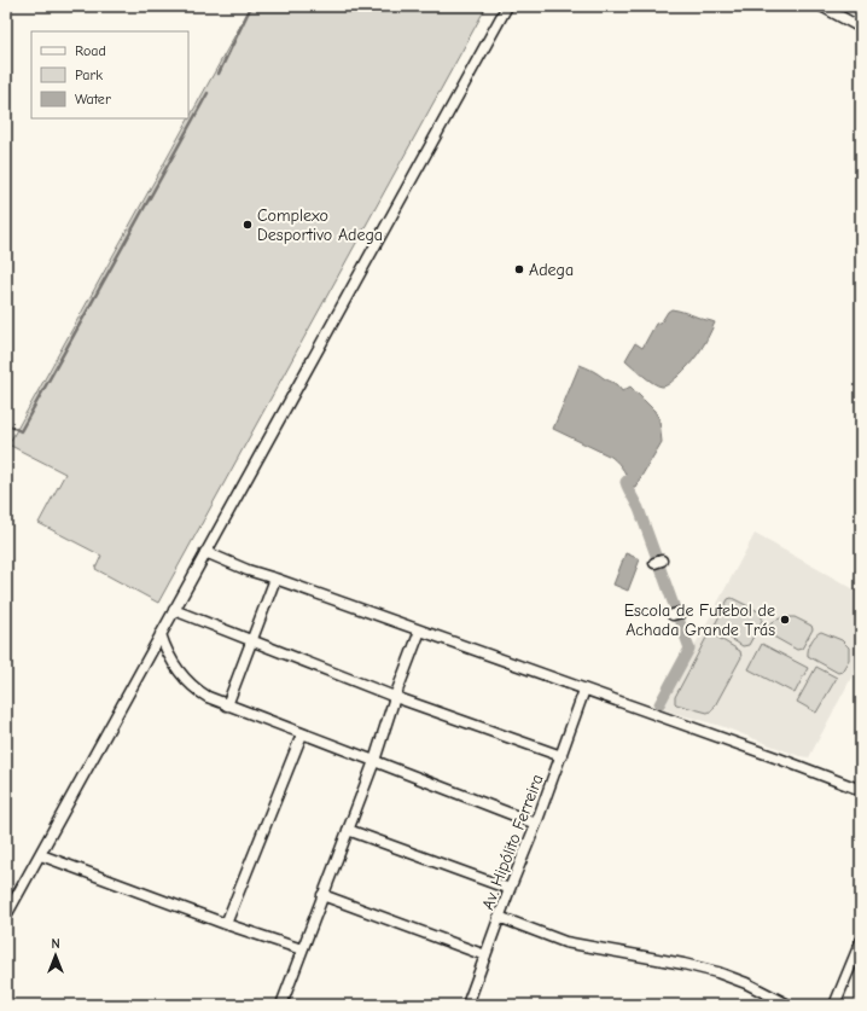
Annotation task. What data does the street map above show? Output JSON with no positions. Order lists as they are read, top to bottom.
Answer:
{
  "streets": {
    "street": ["Av. Hipólito Ferreira"]
  },
  "places": ["Complexo Desportivo Adega", "Adega", "Escola de Futebol de Achada Grande Trás"],
  "legend": ["Road", "Park", "Water"],
  "north": "top"
}
